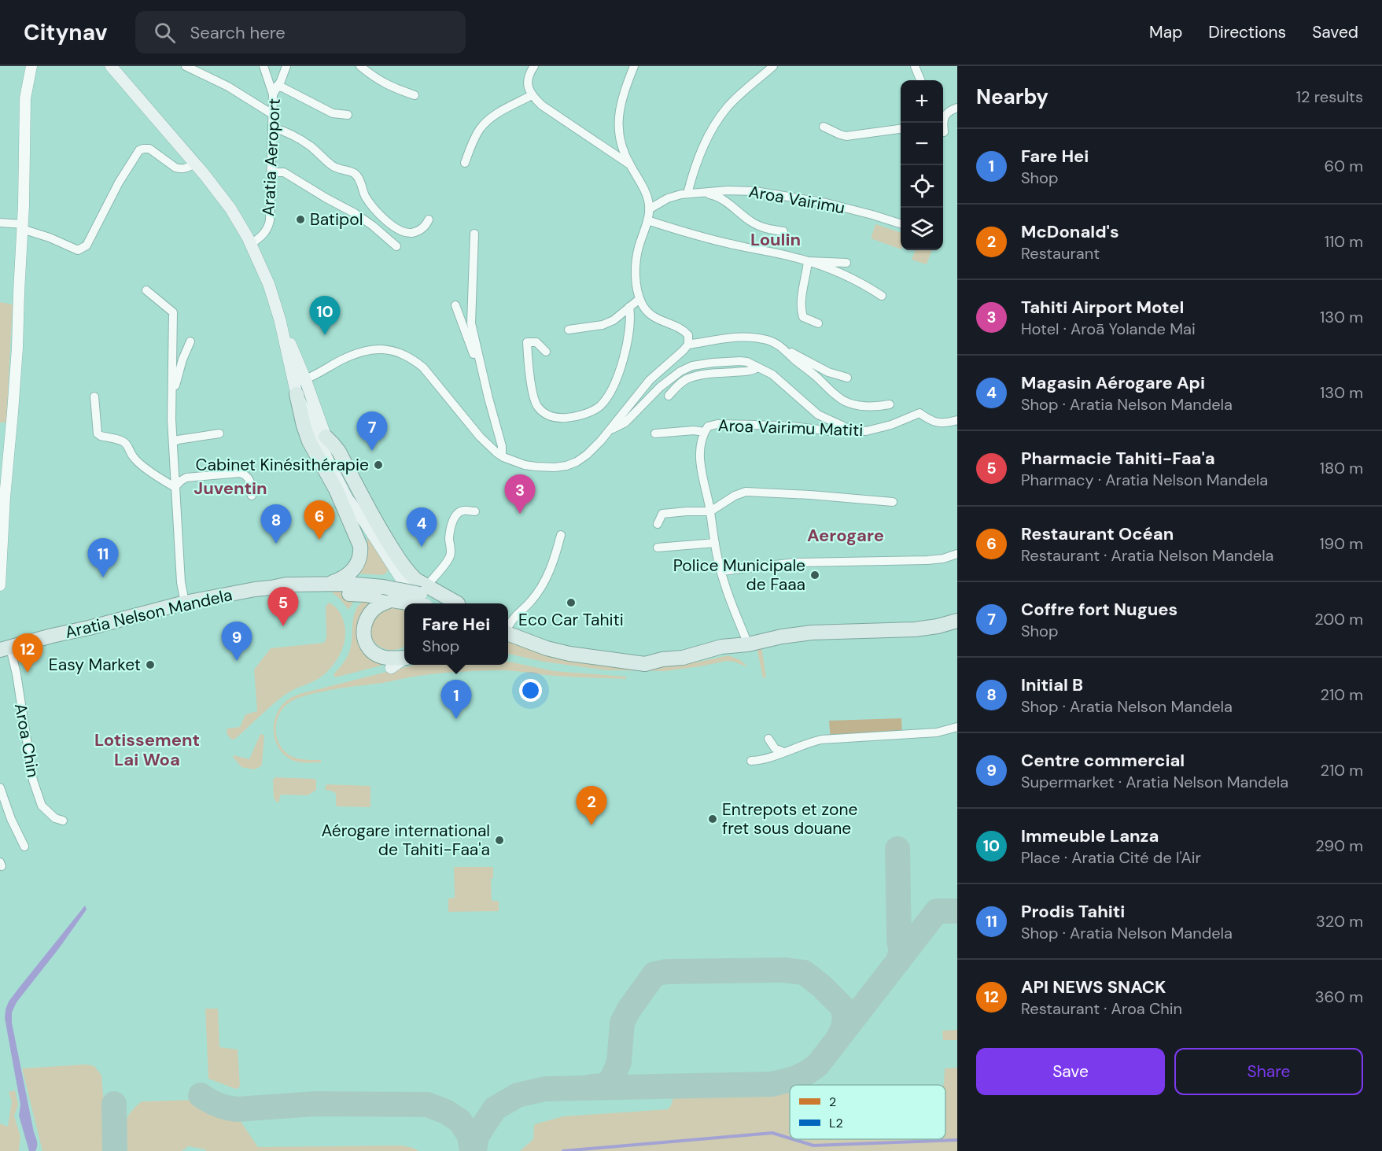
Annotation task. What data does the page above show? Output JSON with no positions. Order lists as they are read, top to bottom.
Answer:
{
  "streets": {
    "main road": ["Aratia Nelson Mandela"],
    "street": [
      "Aratia Aeroport",
      "Aroa Vairimu",
      "Aroa Vairimu Matiti",
      "Aroa Chin"
    ]
  },
  "crossings": [
    ["Aratia Nelson Mandela", "Aroa Chin"]
  ],
  "districts": [
    "Loulin",
    "Juventin",
    "Aerogare",
    "Lotissement Lai Woa"
  ],
  "places": [
    "Batipol",
    "Cabinet Kinésithérapie",
    "Police Municipale de Faaa",
    "Eco Car Tahiti",
    "Easy Market",
    "Entrepots et zone fret sous douane",
    "Aérogare international de Tahiti-Faa'a"
  ],
  "legend": ["2", "L2"],
  "page": {
    "header": "Citynav",
    "search": "Search here",
    "nav": ["Map", "Directions", "Saved"],
    "heading": ["Nearby", "12 results"],
    "map_buttons": ["+", "−"],
    "list": [
      {
        "mark": "1",
        "name": "Fare Hei",
        "note": "Shop",
        "value": "60 m"
      },
      {
        "mark": "2",
        "name": "McDonald's",
        "note": "Restaurant",
        "value": "110 m"
      },
      {
        "mark": "3",
        "name": "Tahiti Airport Motel",
        "note": "Hotel · Aroā Yolande Mai",
        "value": "130 m"
      },
      {
        "mark": "4",
        "name": "Magasin Aérogare Api",
        "note": "Shop · Aratia Nelson Mandela",
        "value": "130 m"
      },
      {
        "mark": "5",
        "name": "Pharmacie Tahiti-Faa'a",
        "note": "Pharmacy · Aratia Nelson Mandela",
        "value": "180 m"
      },
      {
        "mark": "6",
        "name": "Restaurant Océan",
        "note": "Restaurant · Aratia Nelson Mandela",
        "value": "190 m"
      },
      {
        "mark": "7",
        "name": "Coffre fort Nugues",
        "note": "Shop",
        "value": "200 m"
      },
      {
        "mark": "8",
        "name": "Initial B",
        "note": "Shop · Aratia Nelson Mandela",
        "value": "210 m"
      },
      {
        "mark": "9",
        "name": "Centre commercial",
        "note": "Supermarket · Aratia Nelson Mandela",
        "value": "210 m"
      },
      {
        "mark": "10",
        "name": "Immeuble Lanza",
        "note": "Place · Aratia Cité de l'Air",
        "value": "290 m"
      },
      {
        "mark": "11",
        "name": "Prodis Tahiti",
        "note": "Shop · Aratia Nelson Mandela",
        "value": "320 m"
      },
      {
        "mark": "12",
        "name": "API NEWS SNACK",
        "note": "Restaurant · Aroa Chin",
        "value": "360 m"
      }
    ],
    "pins": [
      "10",
      "7",
      "3",
      "6",
      "8",
      "4",
      "11",
      "5",
      "9",
      "12",
      "1",
      "2"
    ],
    "popup": ["Fare Hei", "Shop"],
    "buttons": ["Save", "Share"]
  }
}
